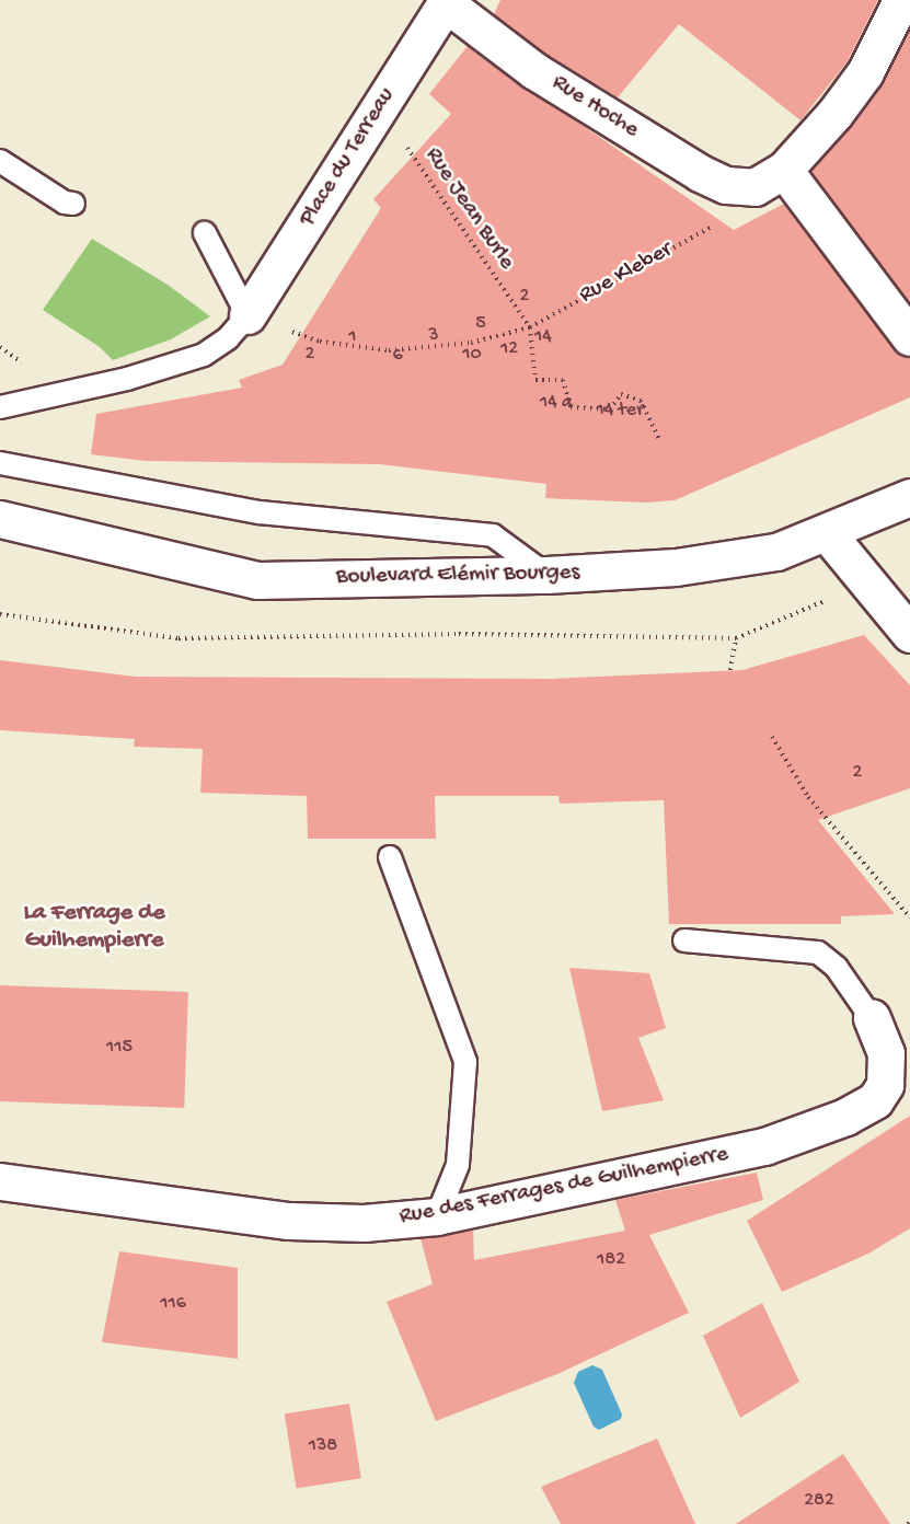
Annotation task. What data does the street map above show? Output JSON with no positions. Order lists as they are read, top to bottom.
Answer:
{
  "streets": {
    "street": [
      "Rue Hoche",
      "Place du Terreau",
      "Boulevard Elémir Bourges",
      "Rue des Ferrages de Guilhempierre"
    ],
    "path": ["Rue Jean Burle", "Rue Kleber"]
  },
  "crossings": [
    ["Rue Hoche", "Place du Terreau"],
    ["Rue Hoche", "Rue Kleber"],
    ["Place du Terreau", "Rue Jean Burle"],
    ["Place du Terreau", "Rue Kleber"],
    ["Rue Jean Burle", "Rue Kleber"]
  ],
  "districts": ["La Ferrage de Guilhempierre"],
  "house_numbers": [
    "2",
    "5",
    "3",
    "1",
    "14",
    "12",
    "2",
    "10",
    "6",
    "14 a",
    "14 ter",
    "2",
    "115",
    "182",
    "116",
    "138",
    "282"
  ]
}
